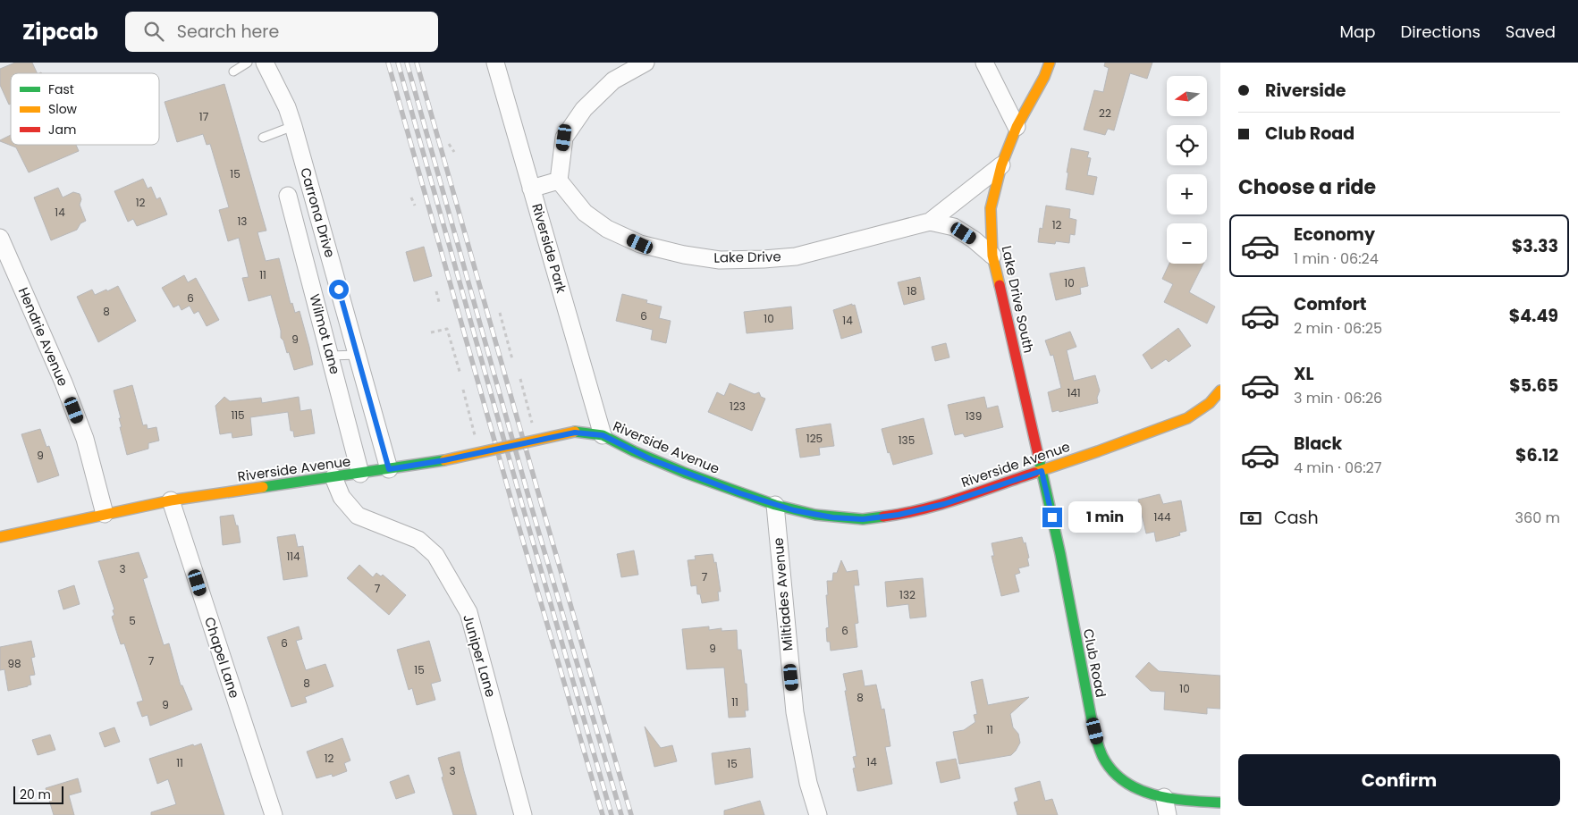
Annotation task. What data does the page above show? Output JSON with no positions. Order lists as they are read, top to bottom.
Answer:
{
  "streets": {
    "street": [
      "Carrona Drive",
      "Riverside Park",
      "Lake Drive",
      "Lake Drive South",
      "Wilmot Lane",
      "Hendrie Avenue",
      "Riverside Avenue",
      "Miltiades Avenue",
      "Juniper Lane",
      "Chapel Lane",
      "Club Road"
    ]
  },
  "crossings": [
    ["Carrona Drive", "Riverside Avenue"],
    ["Riverside Park", "Riverside Avenue"],
    ["Lake Drive", "Lake Drive South"],
    ["Lake Drive South", "Riverside Avenue"],
    ["Lake Drive South", "Club Road"],
    ["Wilmot Lane", "Riverside Avenue"],
    ["Hendrie Avenue", "Riverside Avenue"],
    ["Riverside Avenue", "Miltiades Avenue"],
    ["Riverside Avenue", "Juniper Lane"],
    ["Riverside Avenue", "Chapel Lane"],
    ["Riverside Avenue", "Club Road"]
  ],
  "house_numbers": [
    "22",
    "17",
    "15",
    "12",
    "14",
    "13",
    "12",
    "11",
    "10",
    "18",
    "6",
    "8",
    "6",
    "10",
    "14",
    "9",
    "141",
    "123",
    "115",
    "139",
    "125",
    "135",
    "9",
    "144",
    "114",
    "3",
    "7",
    "7",
    "132",
    "5",
    "6",
    "6",
    "9",
    "7",
    "98",
    "15",
    "8",
    "10",
    "8",
    "11",
    "9",
    "11",
    "12",
    "14",
    "11",
    "15",
    "3"
  ],
  "legend": ["Fast", "Slow", "Jam"],
  "scale_bar": "20 m",
  "north": "left",
  "page": {
    "header": "Zipcab",
    "search": "Search here",
    "nav": ["Map", "Directions", "Saved"],
    "banner": ["Riverside", "Club Road"],
    "map_buttons": ["+", "−"],
    "heading": "Choose a ride",
    "list": [
      {
        "name": "Economy",
        "note": "1 min · 06:24",
        "value": "$3.33"
      },
      {
        "name": "Comfort",
        "note": "2 min · 06:25",
        "value": "$4.49"
      },
      {
        "name": "XL",
        "note": "3 min · 06:26",
        "value": "$5.65"
      },
      {
        "name": "Black",
        "note": "4 min · 06:27",
        "value": "$6.12"
      }
    ],
    "pay": ["Cash", "360 m"],
    "bubble": "1 min",
    "buttons": "Confirm",
    "scale": "20 m"
  }
}
